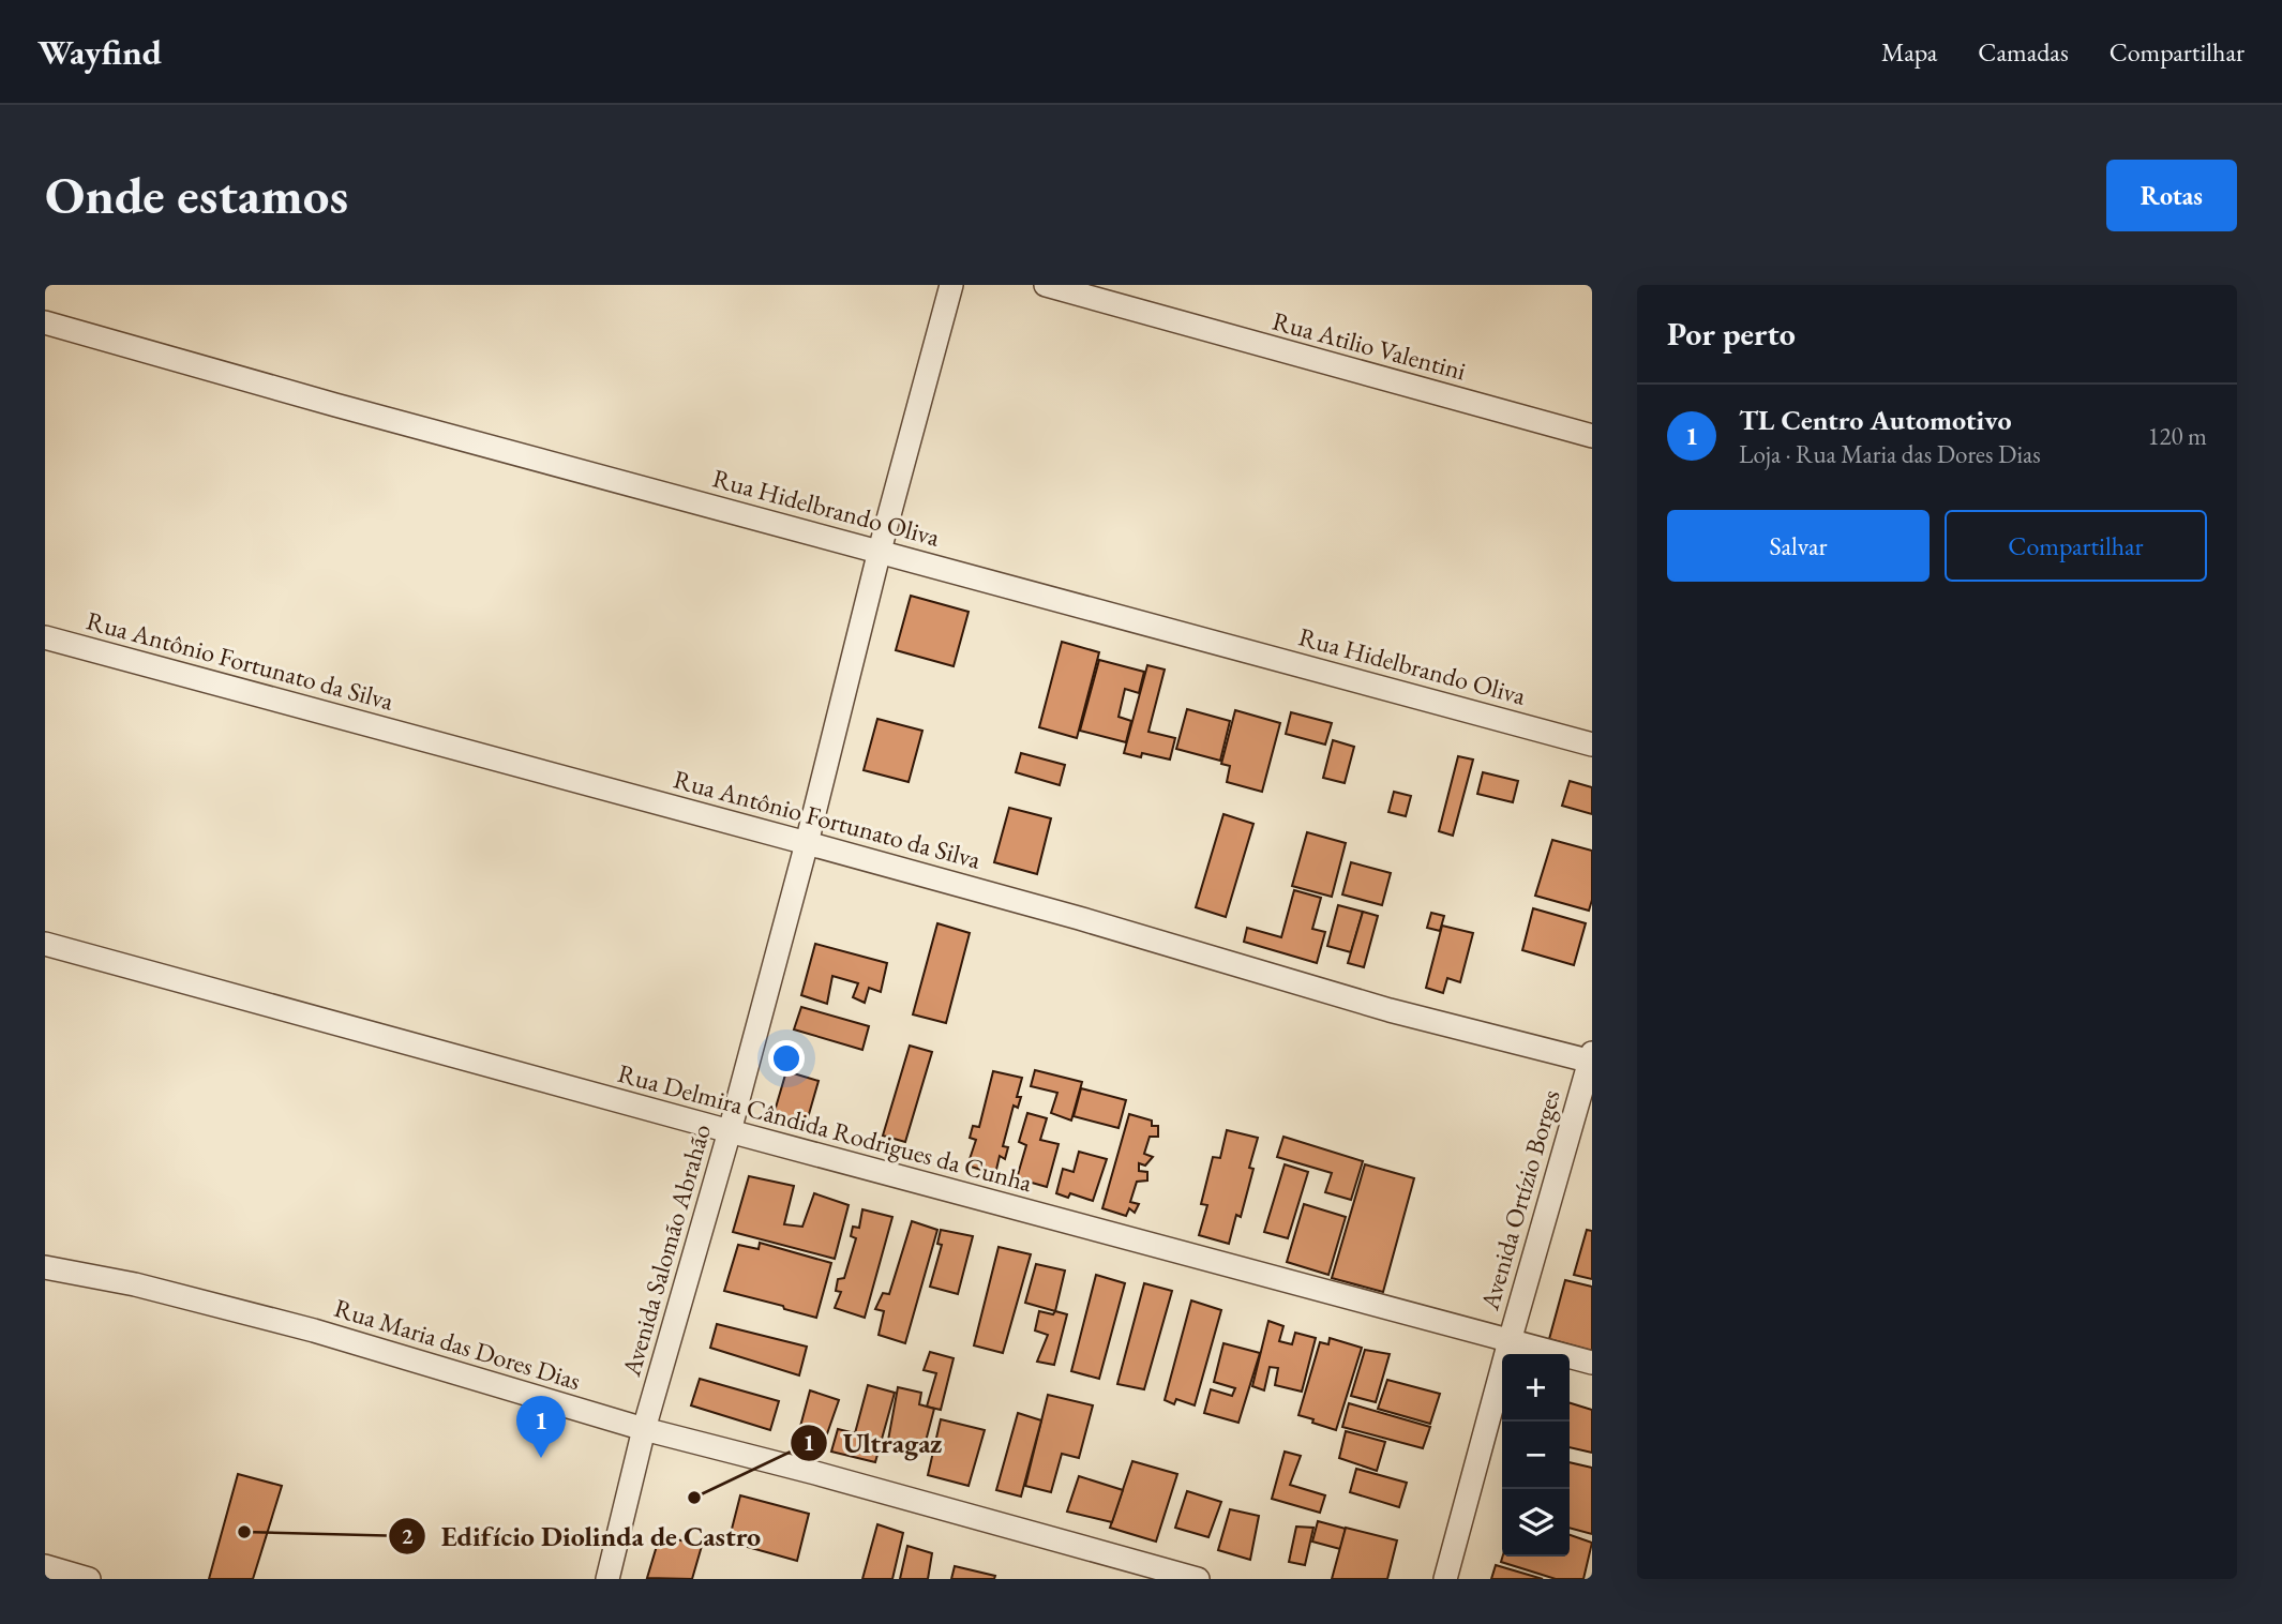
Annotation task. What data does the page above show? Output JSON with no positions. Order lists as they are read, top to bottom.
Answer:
{
  "streets": {
    "street": [
      "Rua Atilio Valentini",
      "Rua Hidelbrando Oliva",
      "Rua Antônio Fortunato da Silva",
      "Rua Delmira Cândida Rodrigues da Cunha",
      "Avenida Ortízio Borges",
      "Avenida Salomão Abrahão",
      "Rua Maria das Dores Dias"
    ]
  },
  "crossings": [
    ["Rua Hidelbrando Oliva", "Avenida Salomão Abrahão"],
    ["Rua Antônio Fortunato da Silva", "Avenida Ortízio Borges"],
    ["Rua Antônio Fortunato da Silva", "Avenida Salomão Abrahão"],
    ["Rua Delmira Cândida Rodrigues da Cunha", "Avenida Ortízio Borges"],
    ["Rua Delmira Cândida Rodrigues da Cunha", "Avenida Salomão Abrahão"],
    ["Avenida Salomão Abrahão", "Rua Maria das Dores Dias"]
  ],
  "places": ["Ultragaz", "Edifício Diolinda de Castro"],
  "page": {
    "header": "Wayfind",
    "nav": ["Mapa", "Camadas", "Compartilhar"],
    "buttons": [
      "Rotas",
      ["Salvar", "Compartilhar"]
    ],
    "title": "Onde estamos",
    "heading": "Por perto",
    "list": [
      {
        "mark": "1",
        "name": "TL Centro Automotivo",
        "note": "Loja · Rua Maria das Dores Dias",
        "value": "120 m"
      }
    ],
    "map_buttons": ["+", "−"],
    "pins": "1"
  }
}
